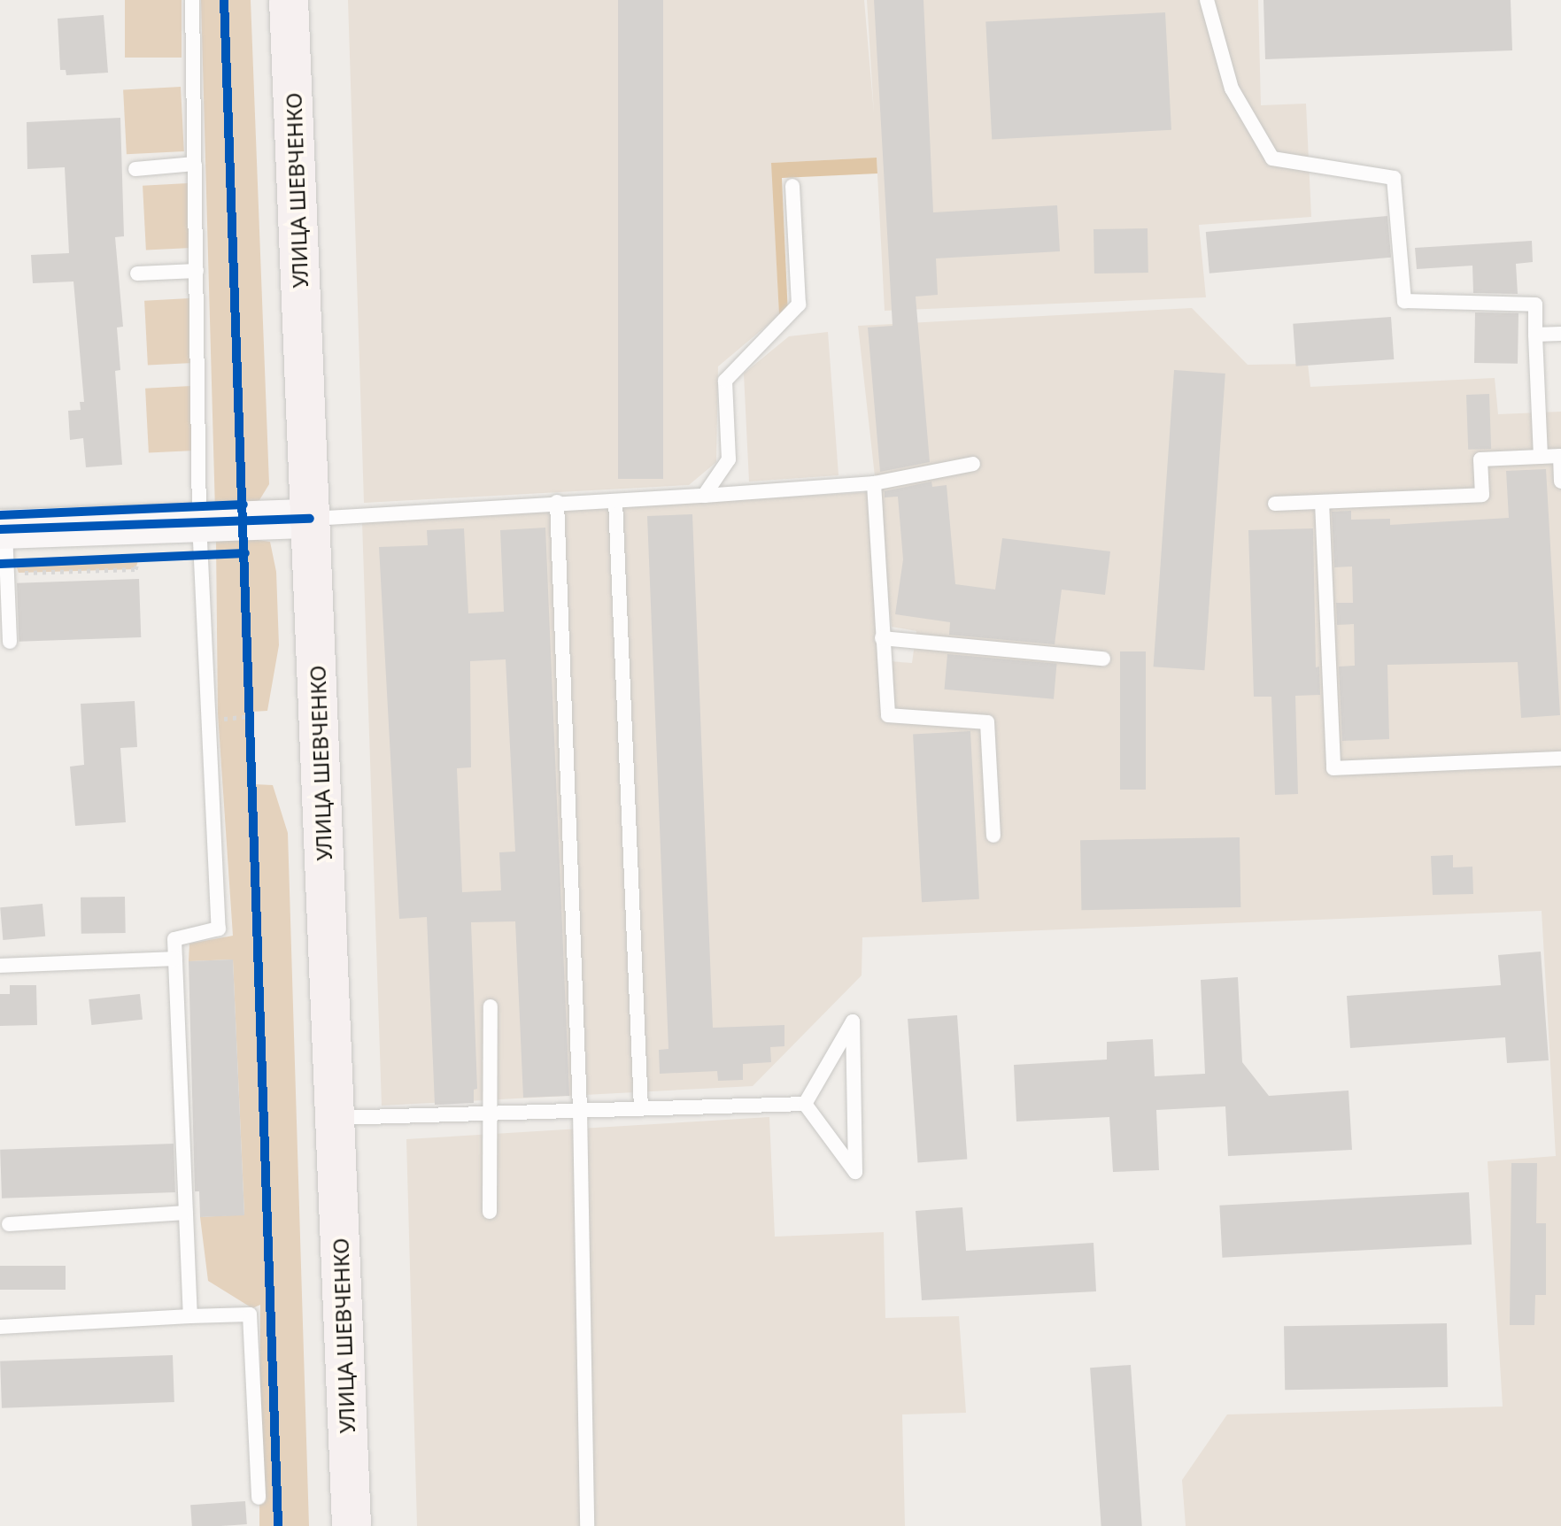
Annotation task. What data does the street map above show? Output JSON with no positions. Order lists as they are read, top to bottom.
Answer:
{
  "streets": {
    "main road": ["УЛИЦА ШЕВЧЕНКО"]
  }
}
